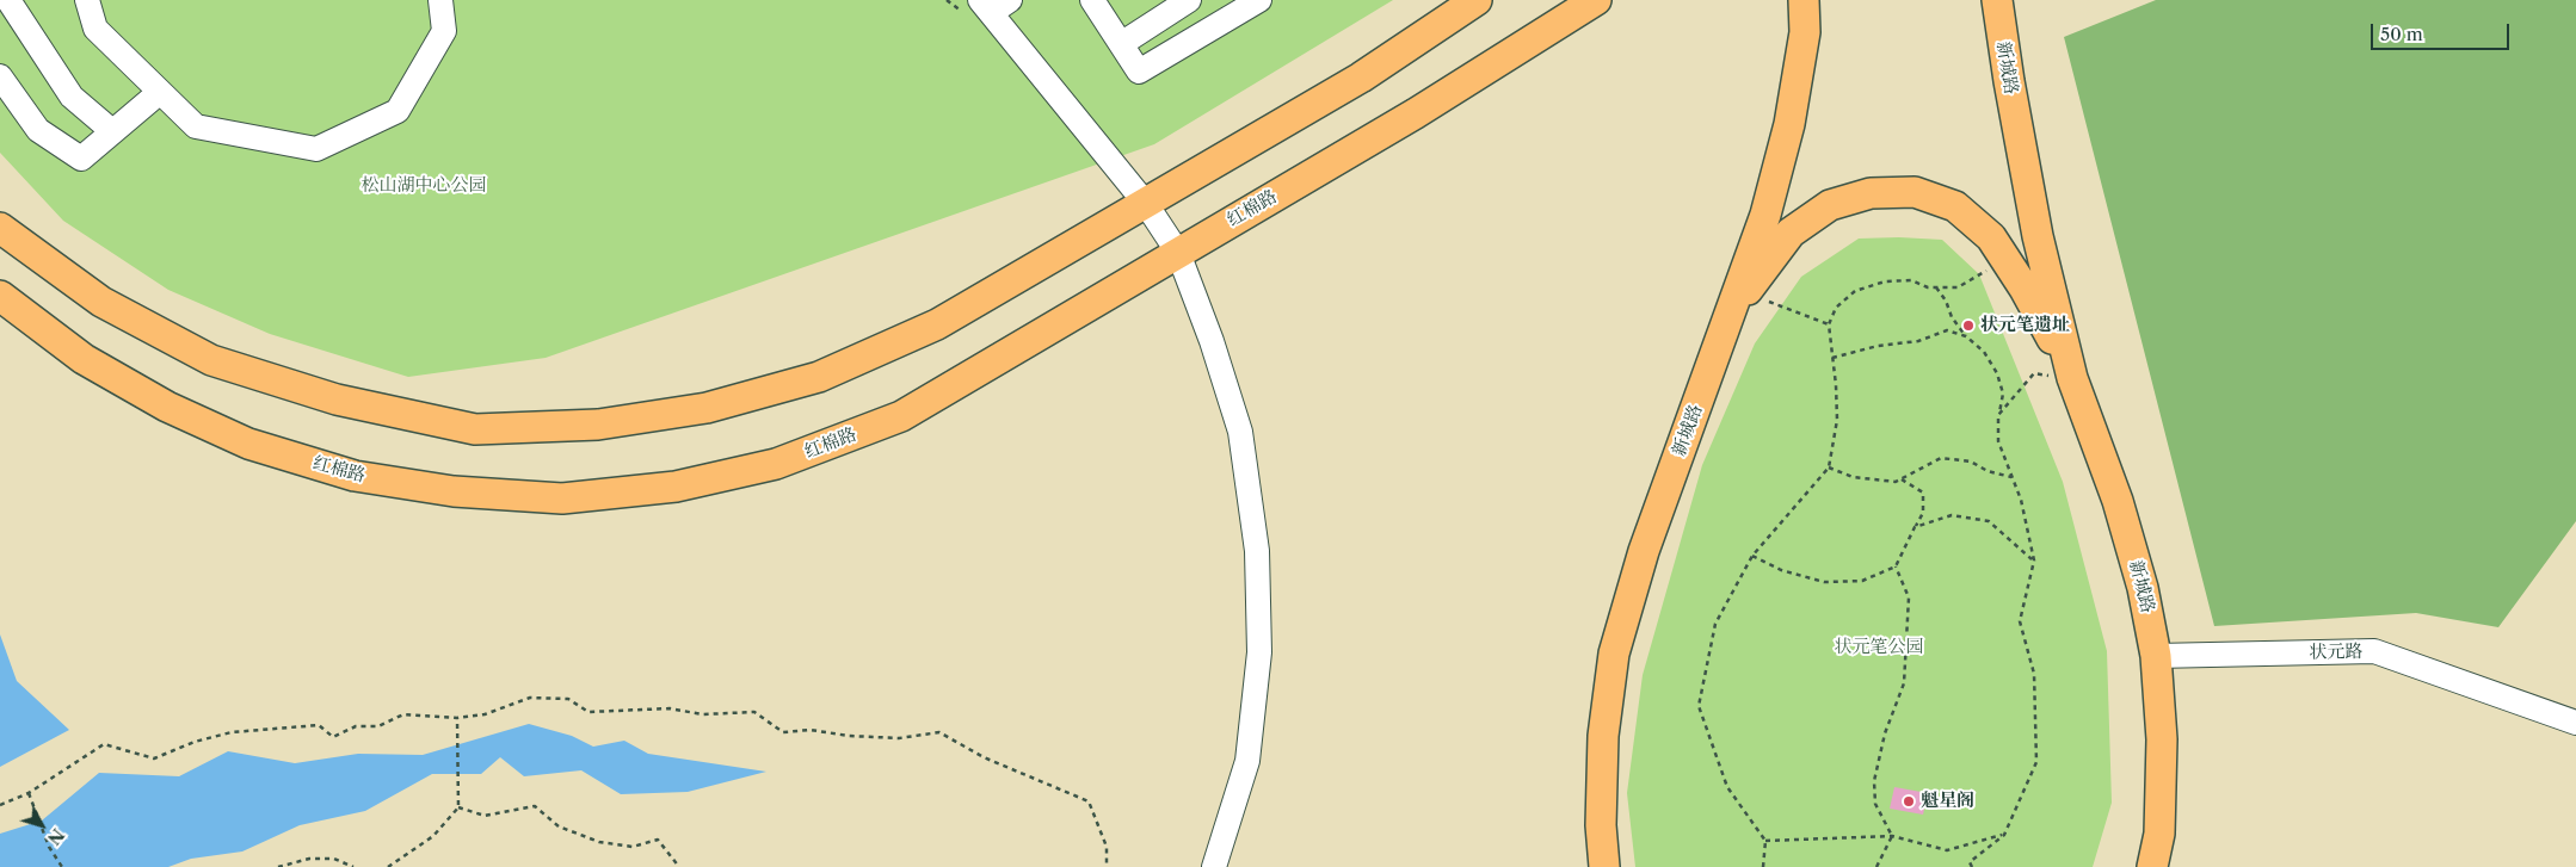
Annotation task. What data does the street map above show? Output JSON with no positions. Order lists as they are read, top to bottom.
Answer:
{
  "streets": {
    "main road": ["新城路", "红棉路"],
    "street": ["状元路"]
  },
  "crossings": [
    ["新城路", "状元路"]
  ],
  "parks": ["松山湖中心公园", "状元笔公园"],
  "places": ["状元笔遗址", "魁星阁"],
  "scale_bar": "50 m",
  "north": "bottom right"
}
